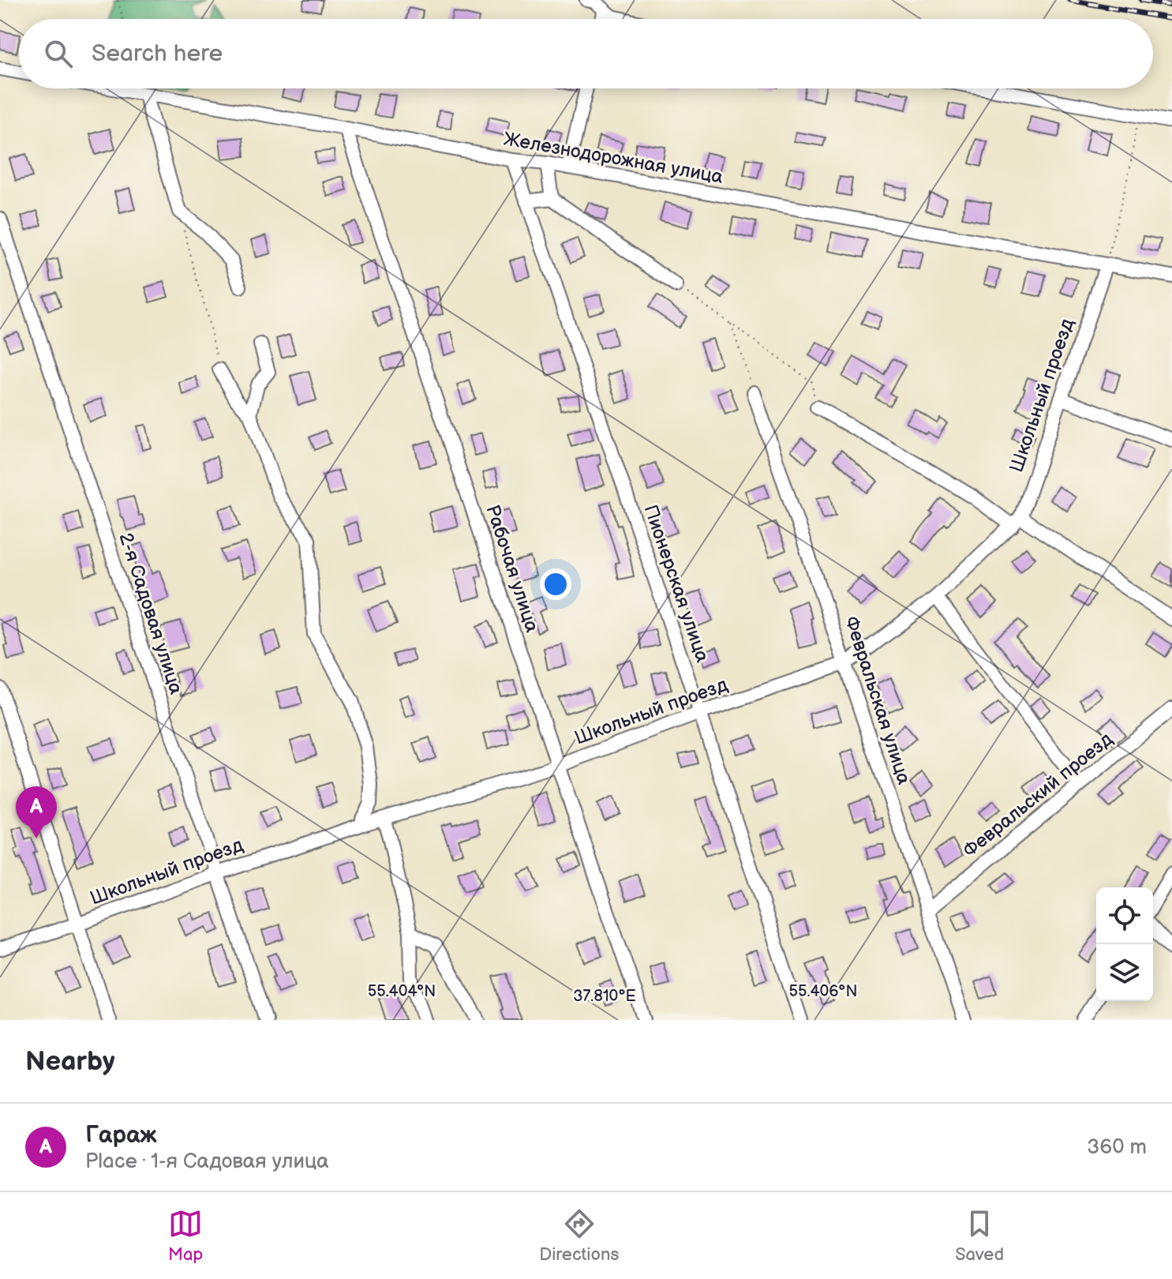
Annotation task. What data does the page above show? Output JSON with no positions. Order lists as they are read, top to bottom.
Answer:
{
  "streets": {
    "street": [
      "Железнодорожная улица",
      "Школьный проезд",
      "Рабочая улица",
      "Пионерская улица",
      "2-я Садовая улица",
      "Февральская улица",
      "Февральский проезд"
    ]
  },
  "crossings": [
    ["Железнодорожная улица", "Школьный проезд"],
    ["Железнодорожная улица", "Рабочая улица"],
    ["Железнодорожная улица", "Пионерская улица"],
    ["Школьный проезд", "Рабочая улица"],
    ["Школьный проезд", "Пионерская улица"],
    ["Школьный проезд", "2-я Садовая улица"],
    ["Школьный проезд", "Февральская улица"],
    ["Февральская улица", "Февральский проезд"]
  ],
  "page": {
    "search": "Search here",
    "pins": "A",
    "heading": "Nearby",
    "list": [
      {
        "mark": "A",
        "name": "Гараж",
        "note": "Place · 1-я Садовая улица",
        "value": "360 m"
      }
    ],
    "nav": ["Map", "Directions", "Saved"]
  },
  "coordinates": ["55.404°N", "55.406°N", "37.810°E"]
}
